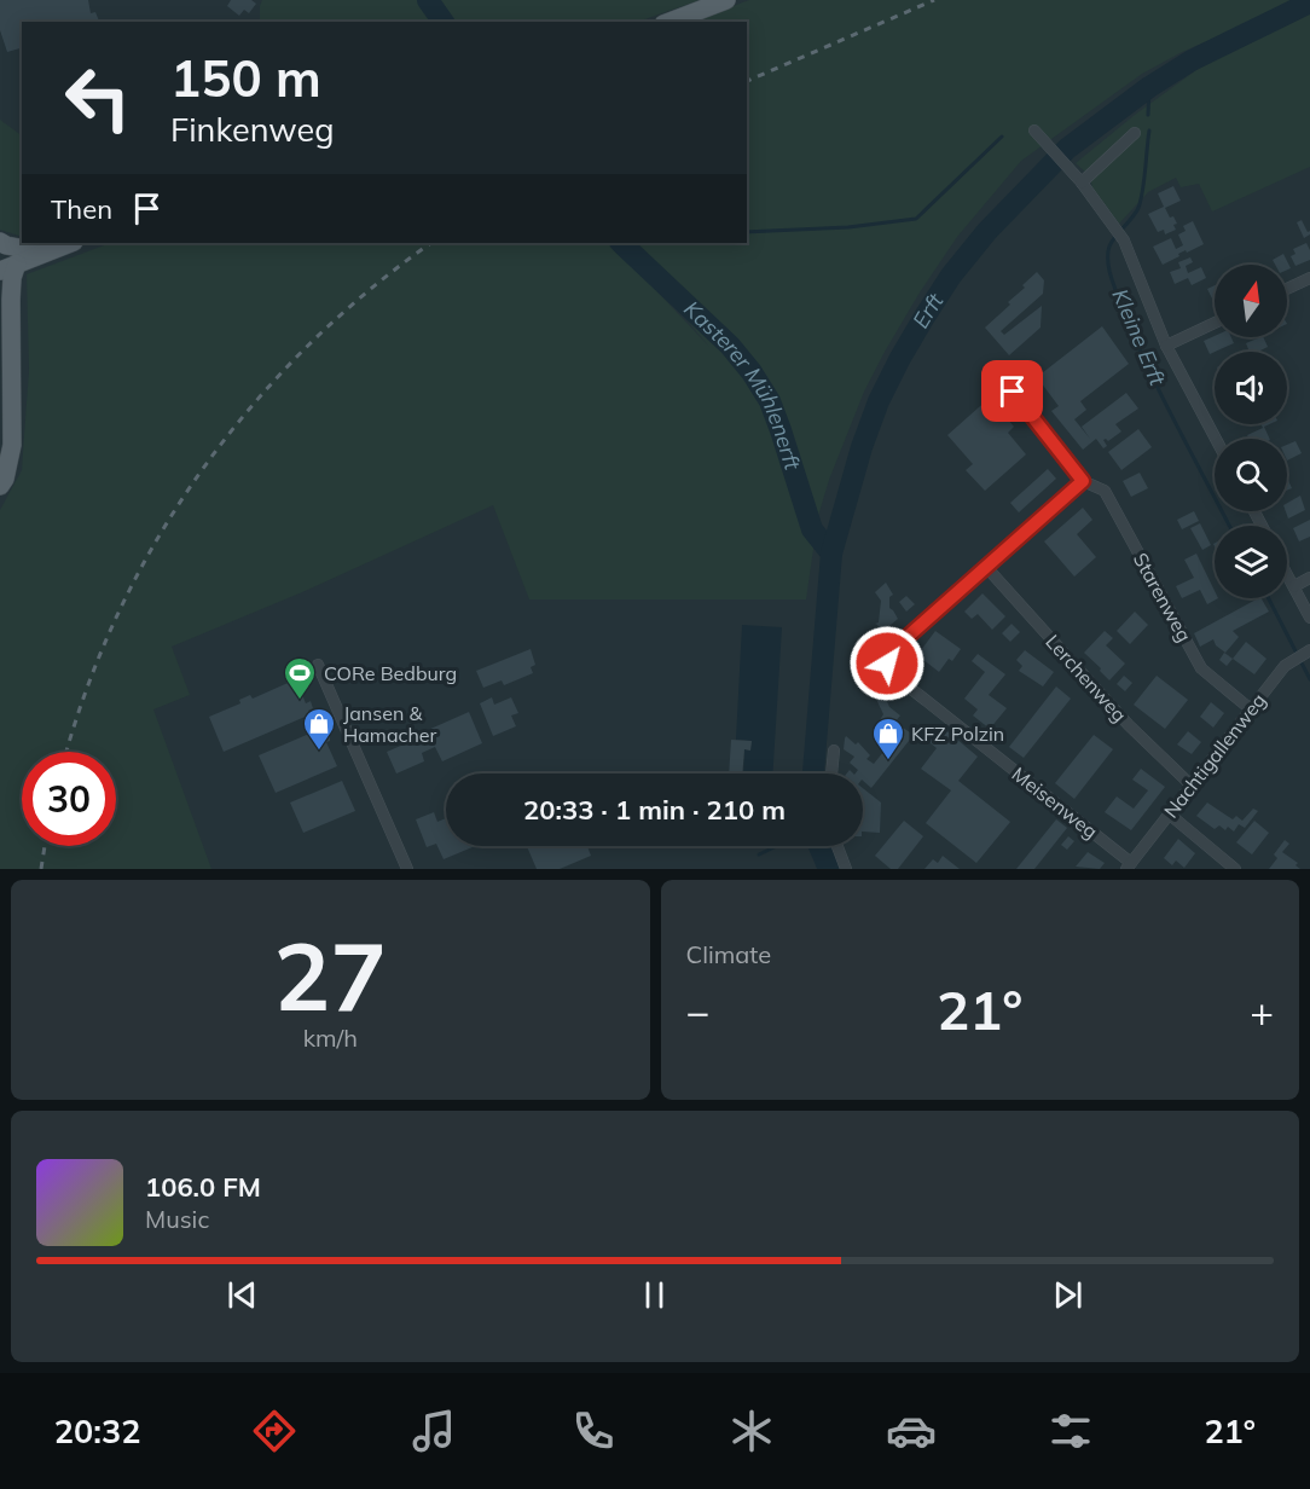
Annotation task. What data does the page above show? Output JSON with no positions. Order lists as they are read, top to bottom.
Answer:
{
  "streets": {
    "street": [
      "Starenweg",
      "Lerchenweg",
      "Nachtigallenweg",
      "Meisenweg"
    ]
  },
  "crossings": [
    ["Starenweg", "Nachtigallenweg"],
    ["Starenweg", "Meisenweg"],
    ["Lerchenweg", "Nachtigallenweg"],
    ["Lerchenweg", "Meisenweg"],
    ["Nachtigallenweg", "Meisenweg"]
  ],
  "water": ["Erft", "Kleine Erft", "Kasterer Mühlenerft"],
  "places": {
    "sports": ["CORe Bedburg"],
    "shop": ["Jansen & Hamacher", "KFZ Polzin"]
  },
  "north": "top",
  "page": {
    "turn": ["150 m", "Finkenweg"],
    "then": "Then",
    "limit": "30",
    "trip": "20:33 · 1 min · 210 m",
    "tile": [
      ["27", "km/h"],
      "Climate"
    ],
    "heat": ["−", "21°", "+"],
    "song": ["106.0 FM", "Music"],
    "tabs": ["20:32", "21°"]
  }
}
